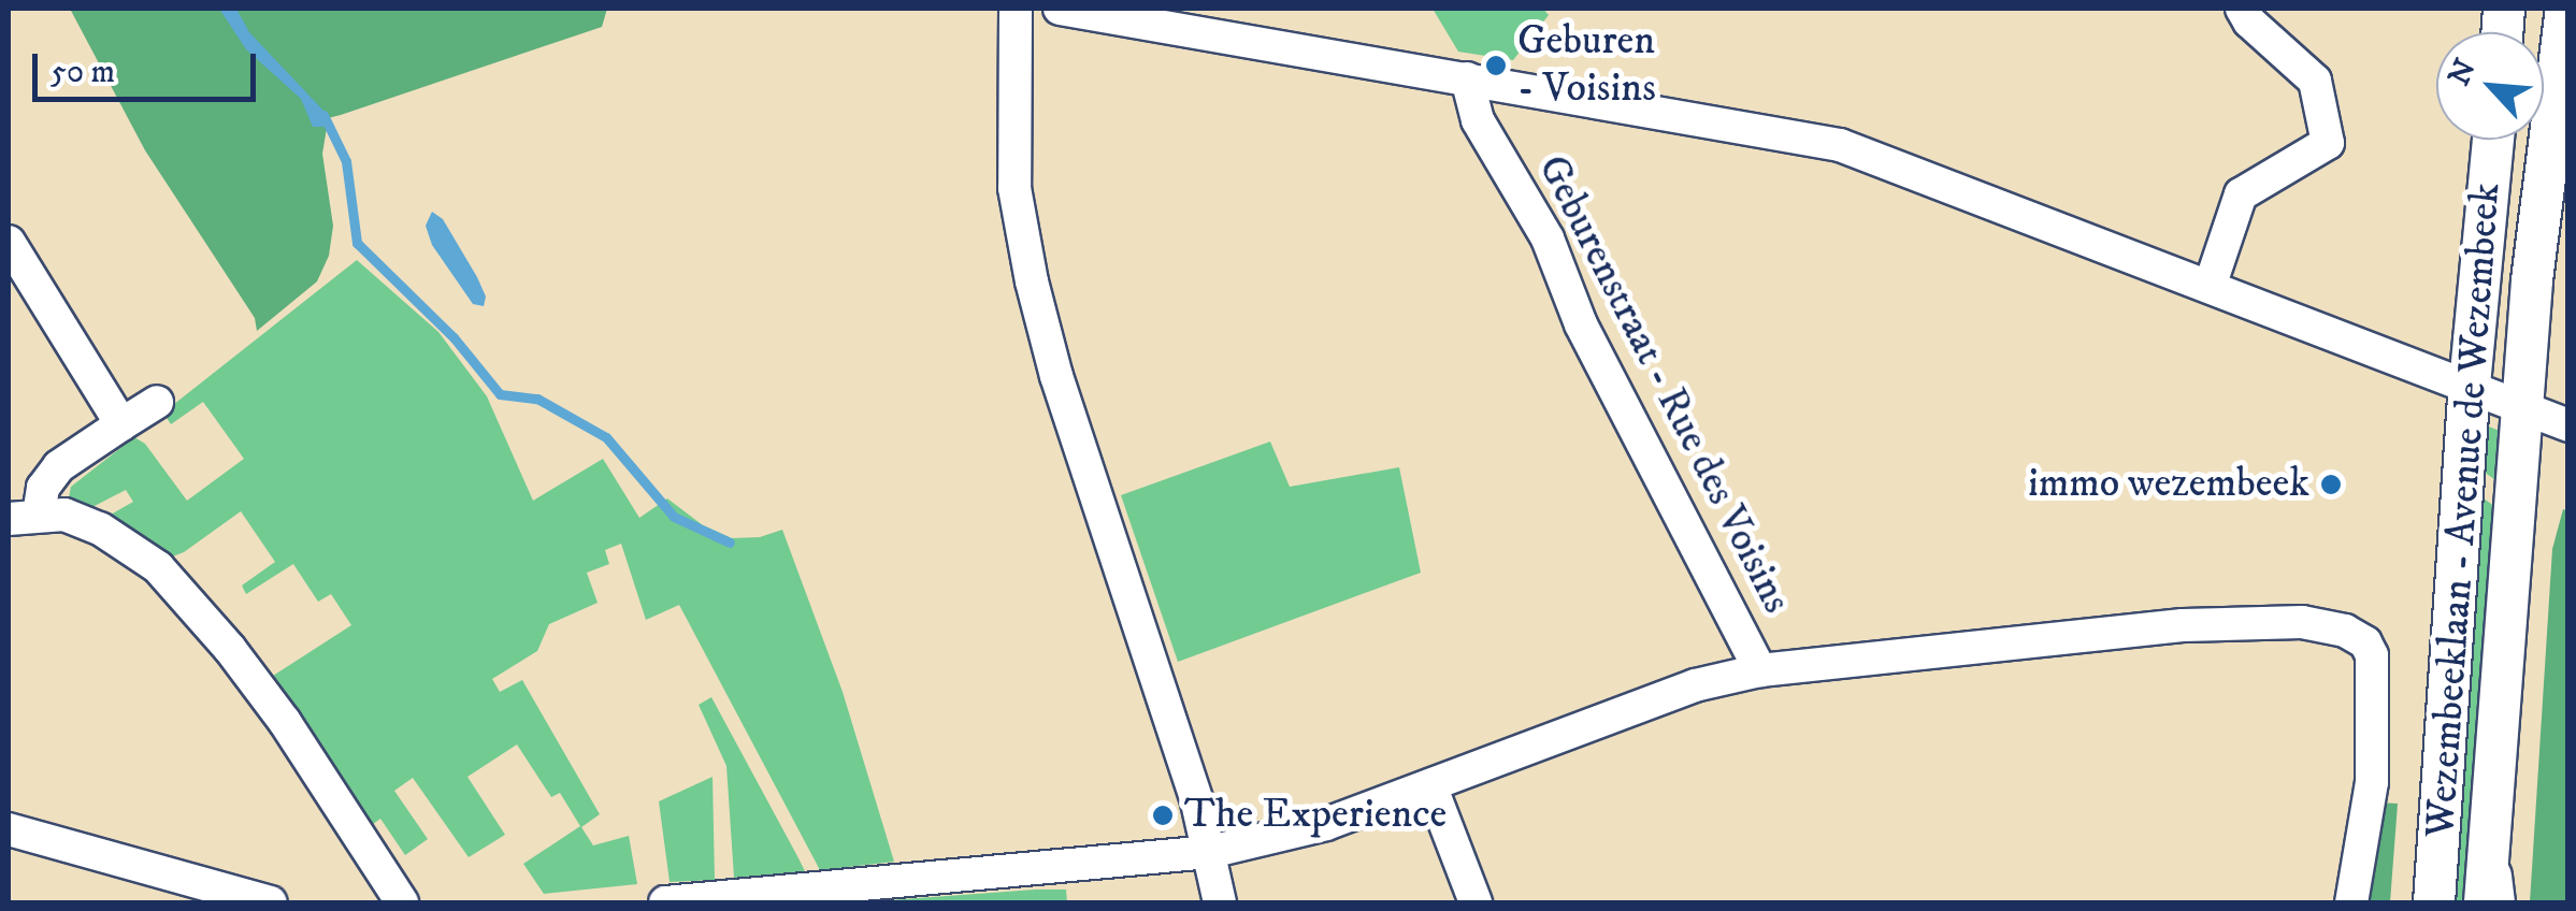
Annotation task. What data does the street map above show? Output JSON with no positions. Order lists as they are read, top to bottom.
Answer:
{
  "streets": {
    "main road": ["Wezembeeklaan - Avenue de Wezembeek"],
    "street": ["Geburenstraat - Rue des Voisins"]
  },
  "places": ["Geburen - Voisins", "immo wezembeek", "The Experience"],
  "scale_bar": "50 m",
  "north": "top left"
}
